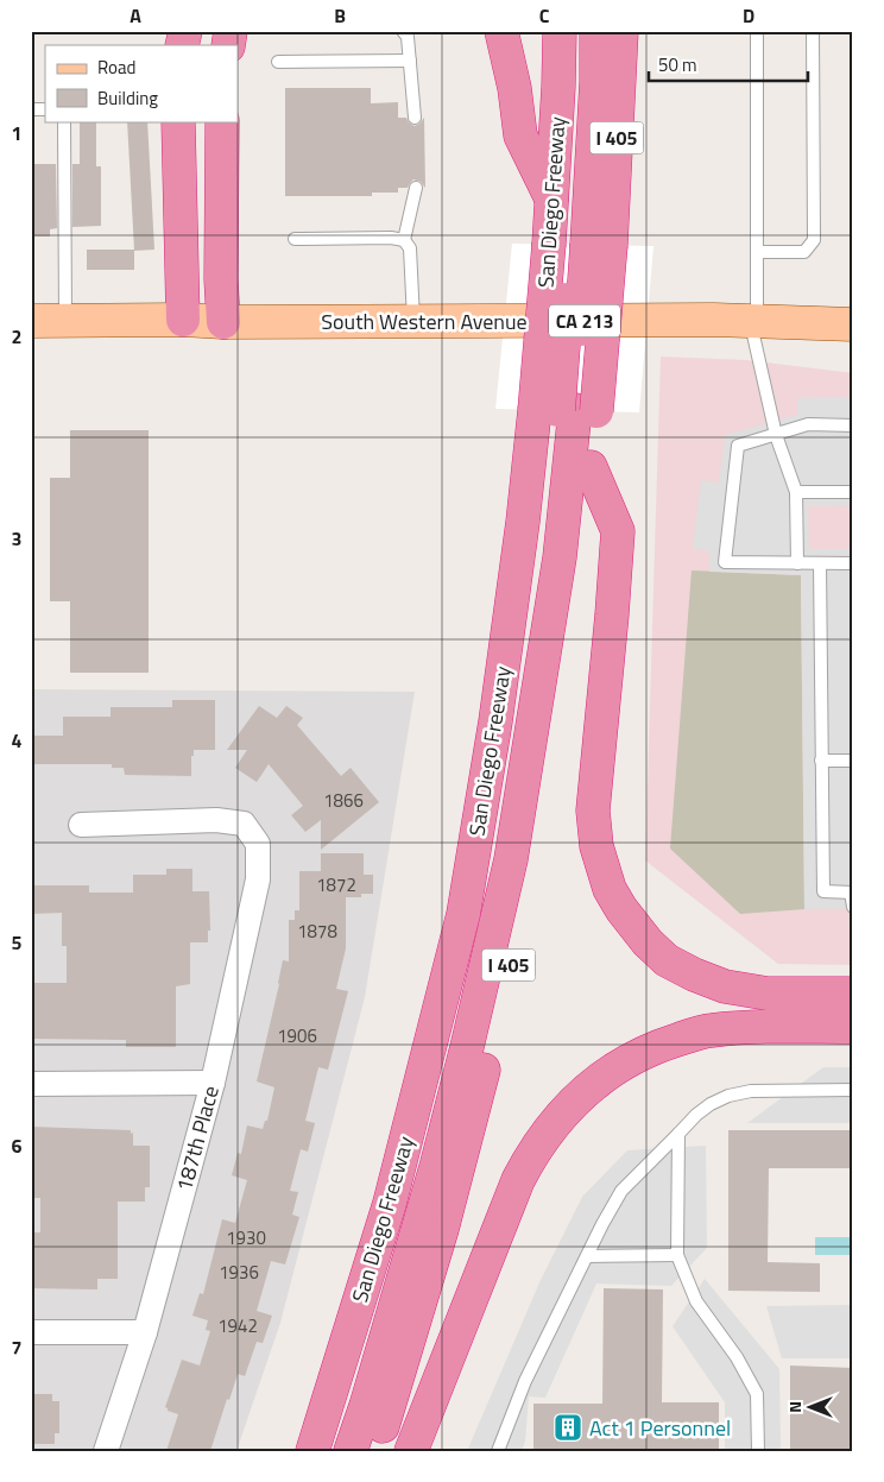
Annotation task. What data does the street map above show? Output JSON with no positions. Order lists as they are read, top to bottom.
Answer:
{
  "streets": {
    "highway": ["I 405", "San Diego Freeway"],
    "main road": ["South Western Avenue", "CA 213"],
    "street": ["187th Place"]
  },
  "places": {
    "building": ["Act 1 Personnel"]
  },
  "house_numbers": [
    "1866",
    "1872",
    "1878",
    "1906",
    "1930",
    "1936",
    "1942"
  ],
  "legend": ["Road", "Building"],
  "scale_bar": "50 m",
  "north": "left",
  "grid": {
    "columns": [
      "A",
      "B",
      "C",
      "D"
    ],
    "rows": [
      "1",
      "2",
      "3",
      "4",
      "5",
      "6",
      "7"
    ]
  }
}
